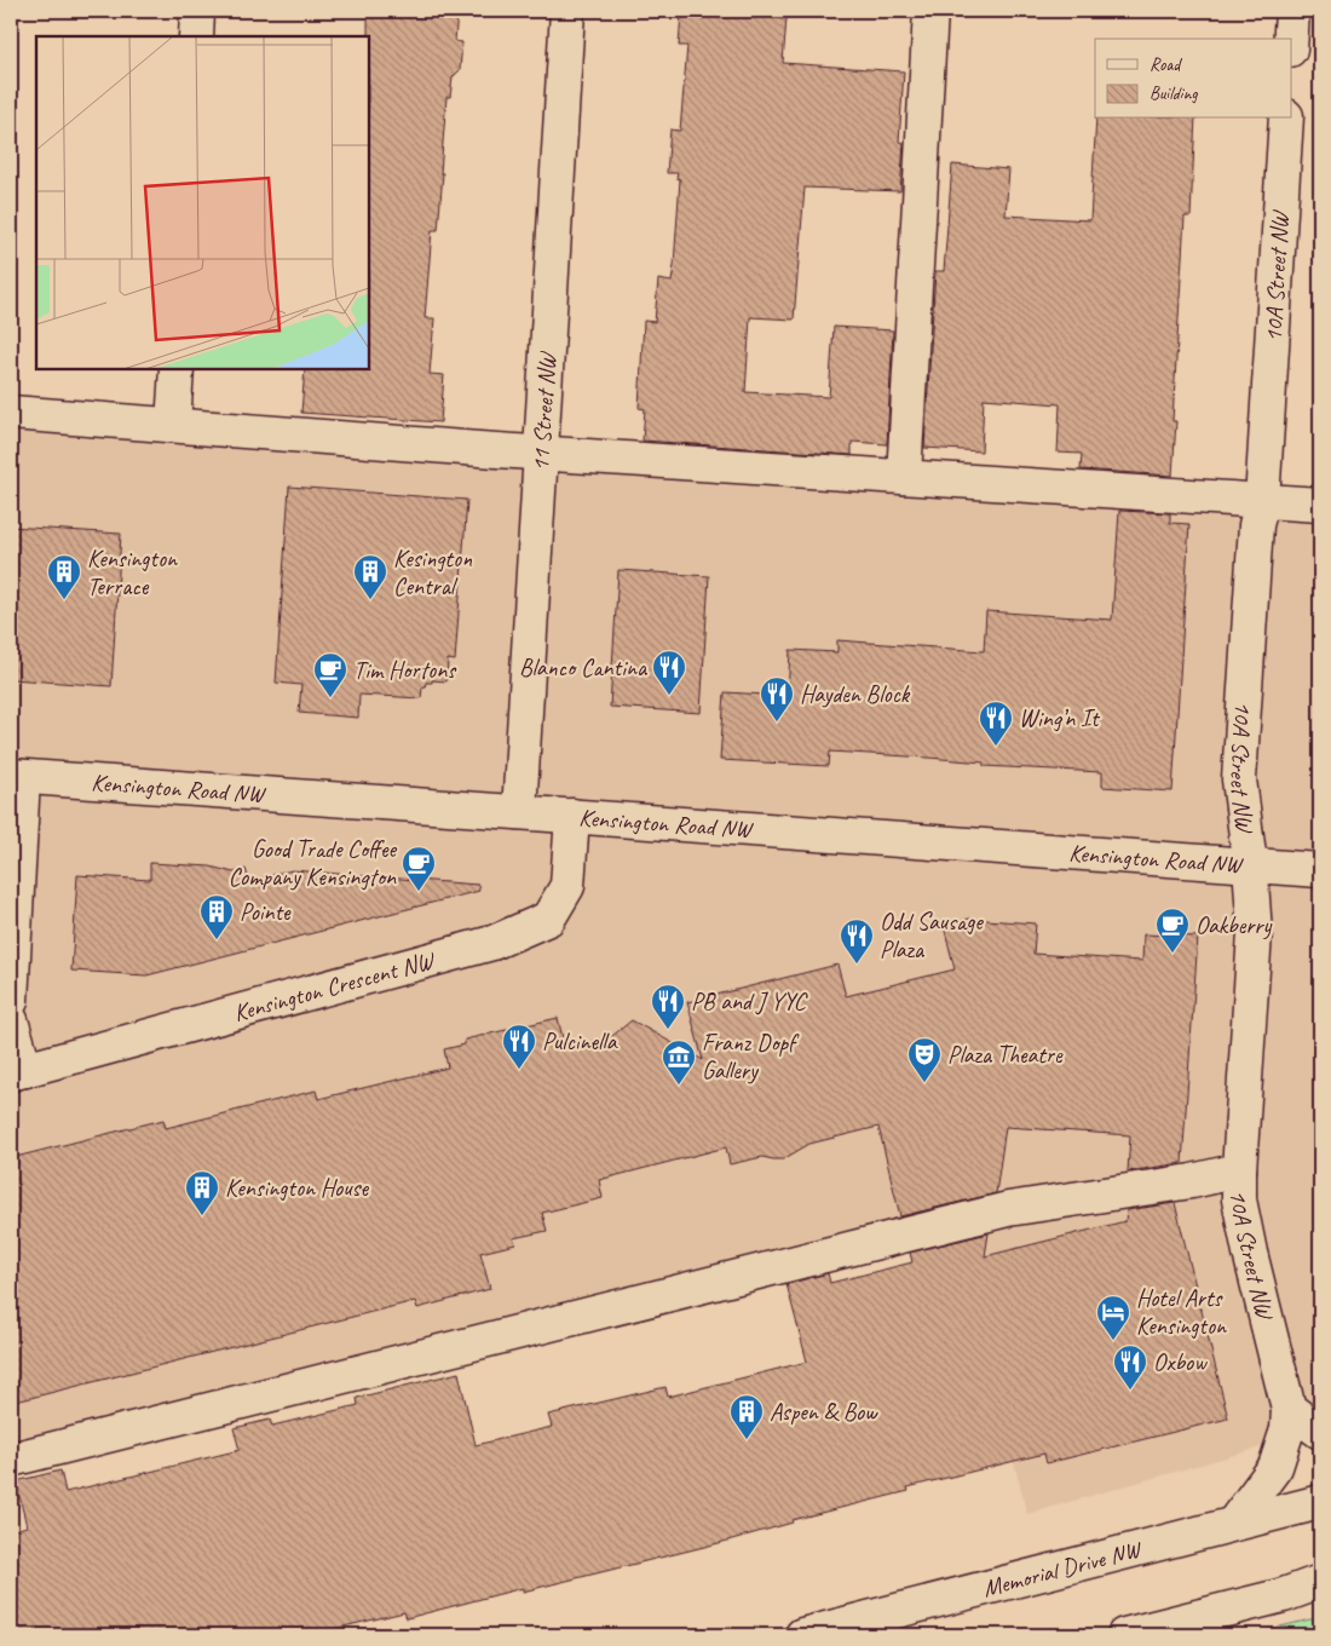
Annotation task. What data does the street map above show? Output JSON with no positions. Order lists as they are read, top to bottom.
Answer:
{
  "streets": {
    "street": [
      "10A Street NW",
      "11 Street NW",
      "Kensington Road NW",
      "Kensington Crescent NW",
      "Memorial Drive NW"
    ]
  },
  "crossings": [
    ["10A Street NW", "Kensington Road NW"],
    ["11 Street NW", "Kensington Road NW"],
    ["Kensington Road NW", "Kensington Crescent NW"]
  ],
  "places": {
    "building": [
      "Kensington Terrace",
      "Kesington Central",
      "Pointe",
      "Kensington House",
      "Aspen & Bow"
    ],
    "restaurant": [
      "Blanco Cantina",
      "Hayden Block",
      "Wing’n It",
      "Odd Sausage Plaza",
      "PB and J YYC",
      "Pulcinella",
      "Oxbow"
    ],
    "cafe": ["Tim Hortons", "Good Trade Coffee Company Kensington", "Oakberry"],
    "theatre": ["Plaza Theatre"],
    "museum": ["Franz Dopf Gallery"],
    "hotel": ["Hotel Arts Kensington"]
  },
  "legend": ["Road", "Building"]
}
